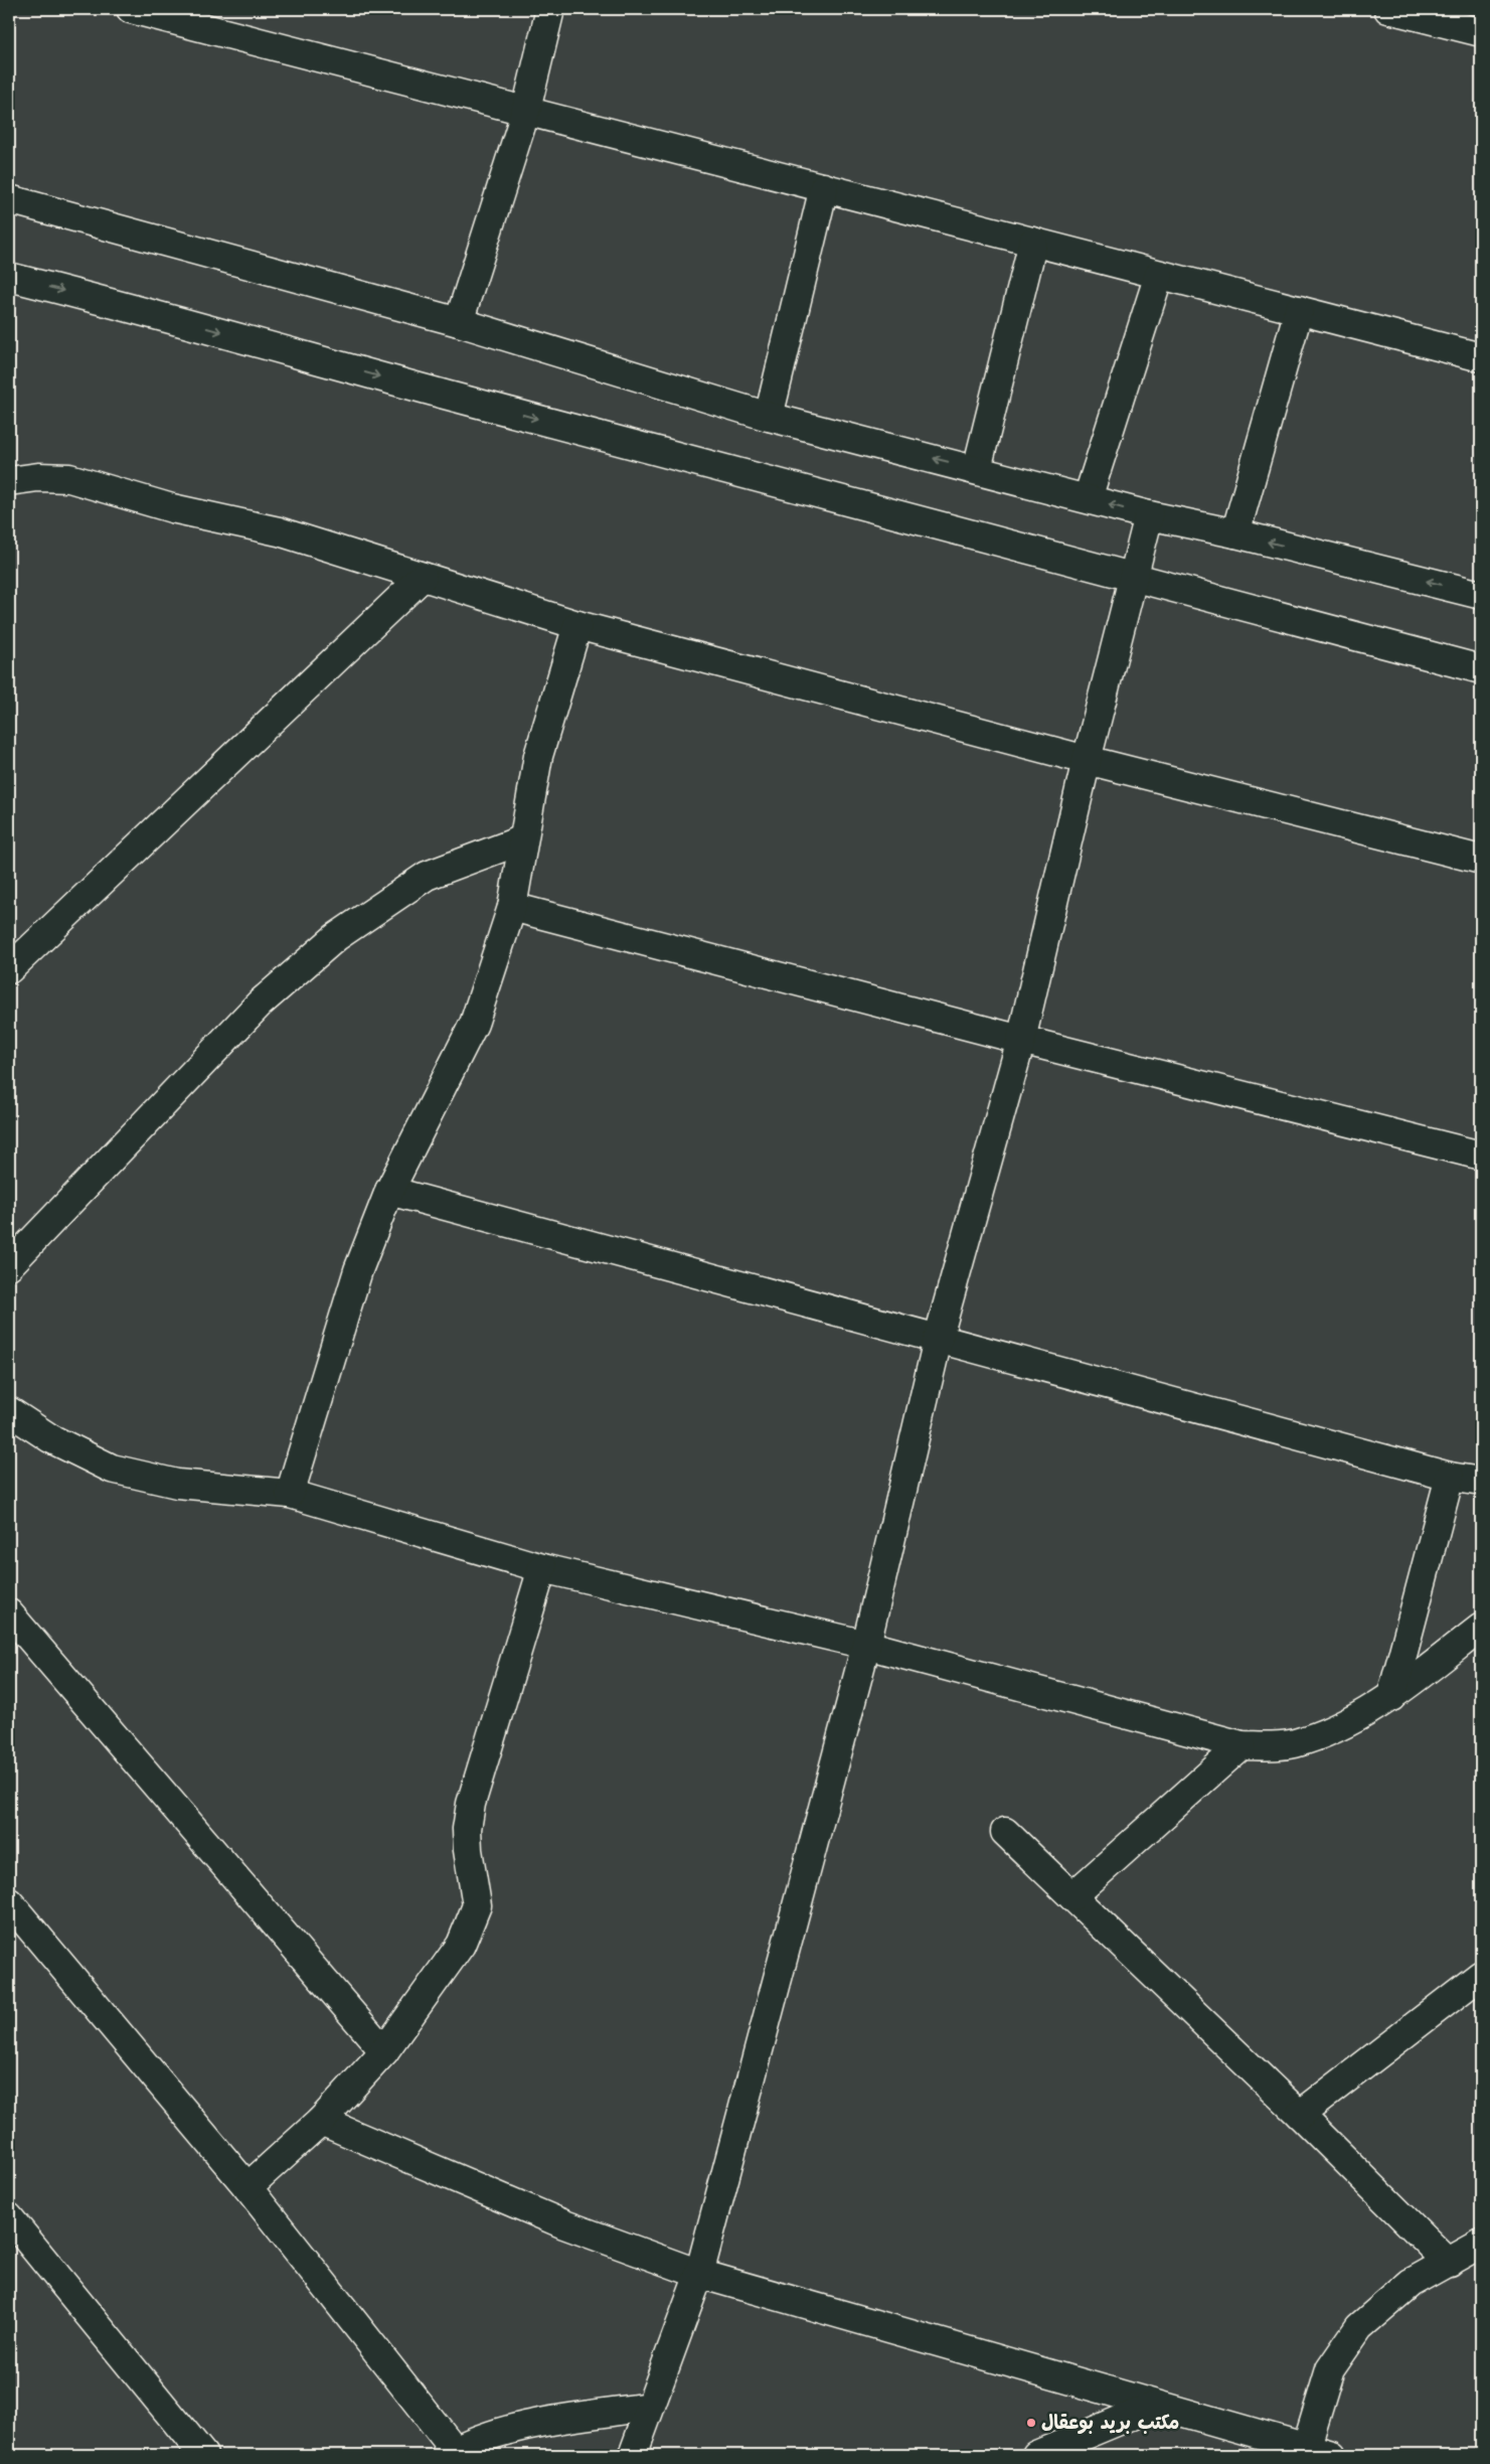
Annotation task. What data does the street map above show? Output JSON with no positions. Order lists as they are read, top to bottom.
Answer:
{
  "places": ["مكتب بريد بوعقال"]
}
